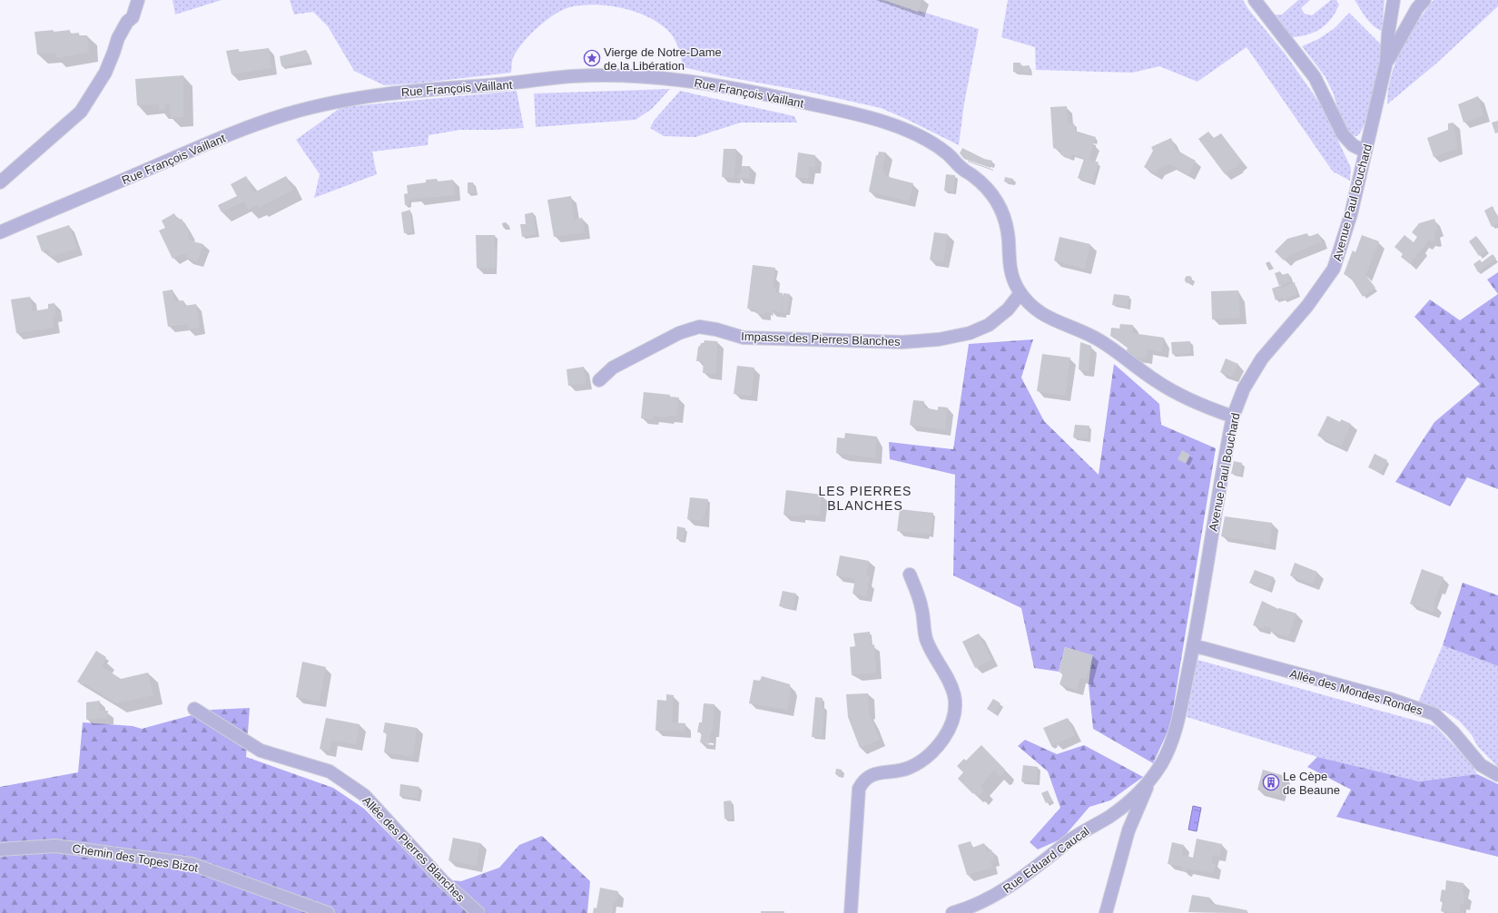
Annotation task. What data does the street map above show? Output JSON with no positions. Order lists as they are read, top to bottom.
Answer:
{
  "streets": {
    "street": [
      "Rue François Vaillant",
      "Avenue Paul Bouchard",
      "Impasse des Pierres Blanches",
      "Allée des Mondes Rondes",
      "Allée des Pierres Blanches",
      "Chemin des Topes Bizot",
      "Rue Eduard Caucal"
    ]
  },
  "crossings": [
    ["Rue François Vaillant", "Avenue Paul Bouchard"],
    ["Rue François Vaillant", "Impasse des Pierres Blanches"],
    ["Avenue Paul Bouchard", "Allée des Mondes Rondes"],
    ["Avenue Paul Bouchard", "Rue Eduard Caucal"]
  ],
  "districts": ["LES PIERRES BLANCHES"],
  "places": {
    "place": ["Vierge de Notre-Dame de la Libération"],
    "building": ["Le Cèpe de Beaune"]
  }
}
